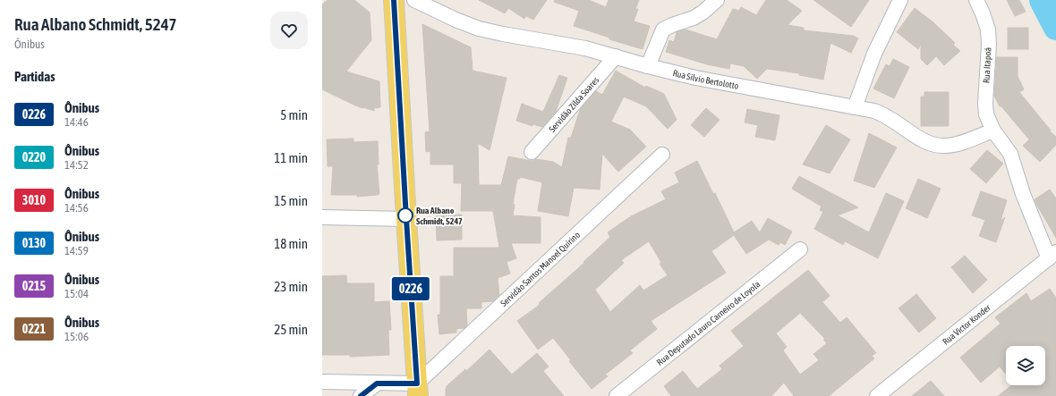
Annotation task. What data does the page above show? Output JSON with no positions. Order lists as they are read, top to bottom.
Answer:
{
  "streets": {
    "street": [
      "Rua Itapoá",
      "Rua Sílvio Bertolotto",
      "Servidão Zilda Soares",
      "Servidão Santos Manoel Quirino",
      "Rua Deputado Lauro Carneiro de Loyola",
      "Rua Victor Konder"
    ]
  },
  "crossings": [
    ["Rua Itapoá", "Rua Sílvio Bertolotto"],
    ["Rua Itapoá", "Rua Victor Konder"],
    ["Rua Sílvio Bertolotto", "Servidão Zilda Soares"]
  ],
  "places": ["Rua Albano Schmidt, 5247"],
  "lines": ["bus line 0226"],
  "page": {
    "heading": [
      ["Rua Albano Schmidt, 5247", "Ônibus"],
      "Partidas"
    ],
    "on_map": "0226",
    "list": [
      {
        "mark": "0226",
        "name": "Ônibus",
        "note": "14:46",
        "value": "5 min"
      },
      {
        "mark": "0220",
        "name": "Ônibus",
        "note": "14:52",
        "value": "11 min"
      },
      {
        "mark": "3010",
        "name": "Ônibus",
        "note": "14:56",
        "value": "15 min"
      },
      {
        "mark": "0130",
        "name": "Ônibus",
        "note": "14:59",
        "value": "18 min"
      },
      {
        "mark": "0215",
        "name": "Ônibus",
        "note": "15:04",
        "value": "23 min"
      },
      {
        "mark": "0221",
        "name": "Ônibus",
        "note": "15:06",
        "value": "25 min"
      }
    ]
  }
}
